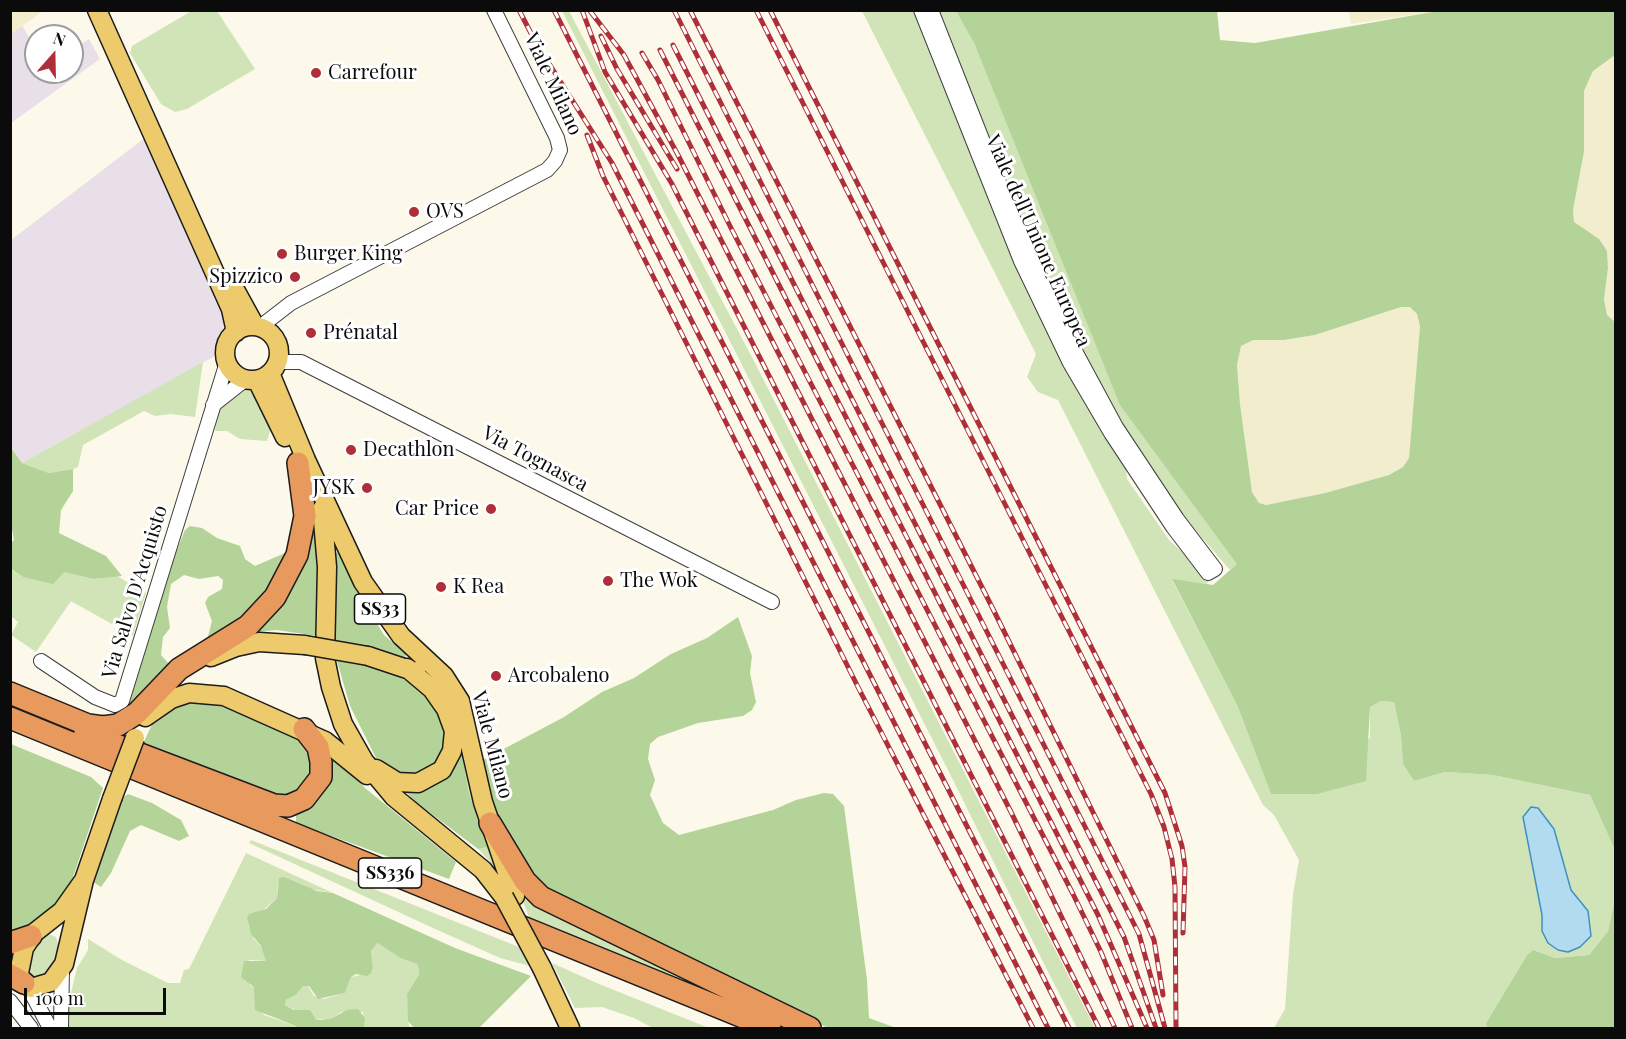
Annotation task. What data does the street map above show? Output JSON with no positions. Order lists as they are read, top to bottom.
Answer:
{
  "streets": {
    "highway": ["SS336"],
    "main road": ["Viale Milano", "SS33"],
    "street": ["Viale dell'Unione Europea", "Via Tognasca", "Via Salvo D'Acquisto"]
  },
  "crossings": [
    ["Viale Milano", "Via Tognasca"],
    ["Viale Milano", "Via Salvo D'Acquisto"],
    ["Via Tognasca", "Via Salvo D'Acquisto"]
  ],
  "places": [
    "Carrefour",
    "OVS",
    "Burger King",
    "Spizzico",
    "Prénatal",
    "Decathlon",
    "JYSK",
    "Car Price",
    "The Wok",
    "K Rea",
    "Arcobaleno"
  ],
  "scale_bar": "100 m",
  "north": "top"
}
